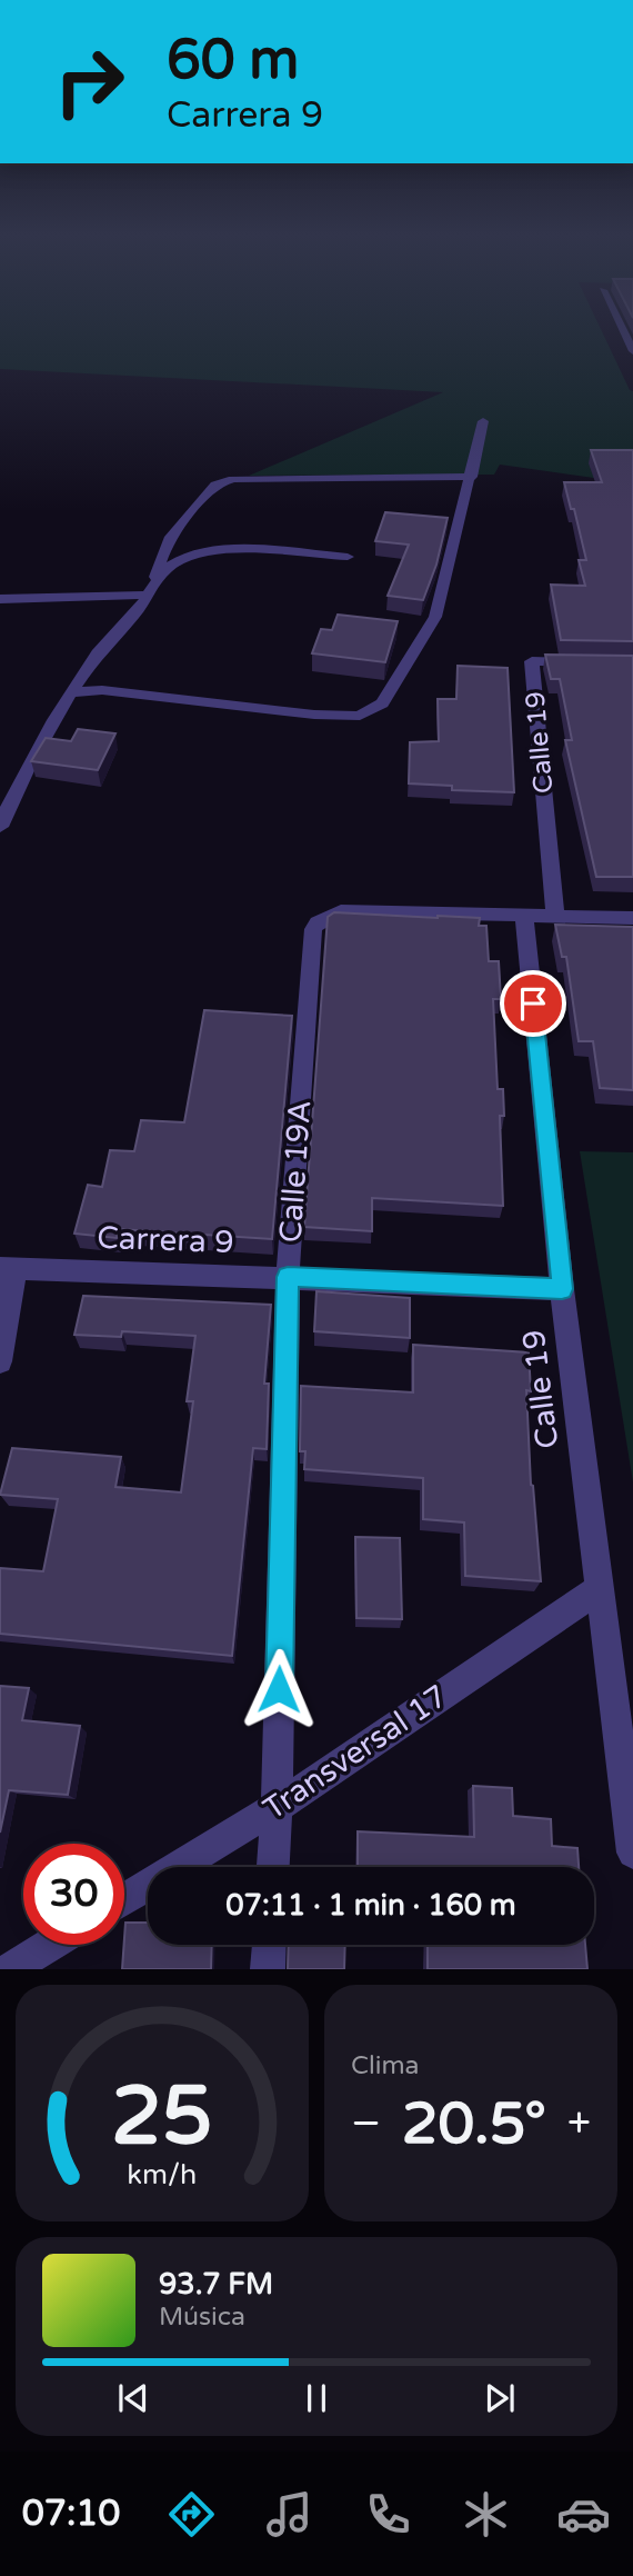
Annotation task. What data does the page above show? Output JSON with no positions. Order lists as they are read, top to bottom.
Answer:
{
  "streets": {
    "street": [
      "Calle 19",
      "Calle 19A",
      "Carrera 9",
      "Transversal 17"
    ]
  },
  "crossings": [
    ["Calle 19", "Calle 19A"],
    ["Calle 19", "Carrera 9"],
    ["Calle 19", "Transversal 17"],
    ["Calle 19A", "Carrera 9"],
    ["Calle 19A", "Transversal 17"]
  ],
  "page": {
    "turn": ["60 m", "Carrera 9"],
    "limit": "30",
    "trip": "07:11 · 1 min · 160 m",
    "tile": "Clima",
    "heat": ["−", "20.5°", "+"],
    "song": ["93.7 FM", "Música"],
    "tabs": "07:10",
    "gauge": ["25", "km/h"]
  }
}
